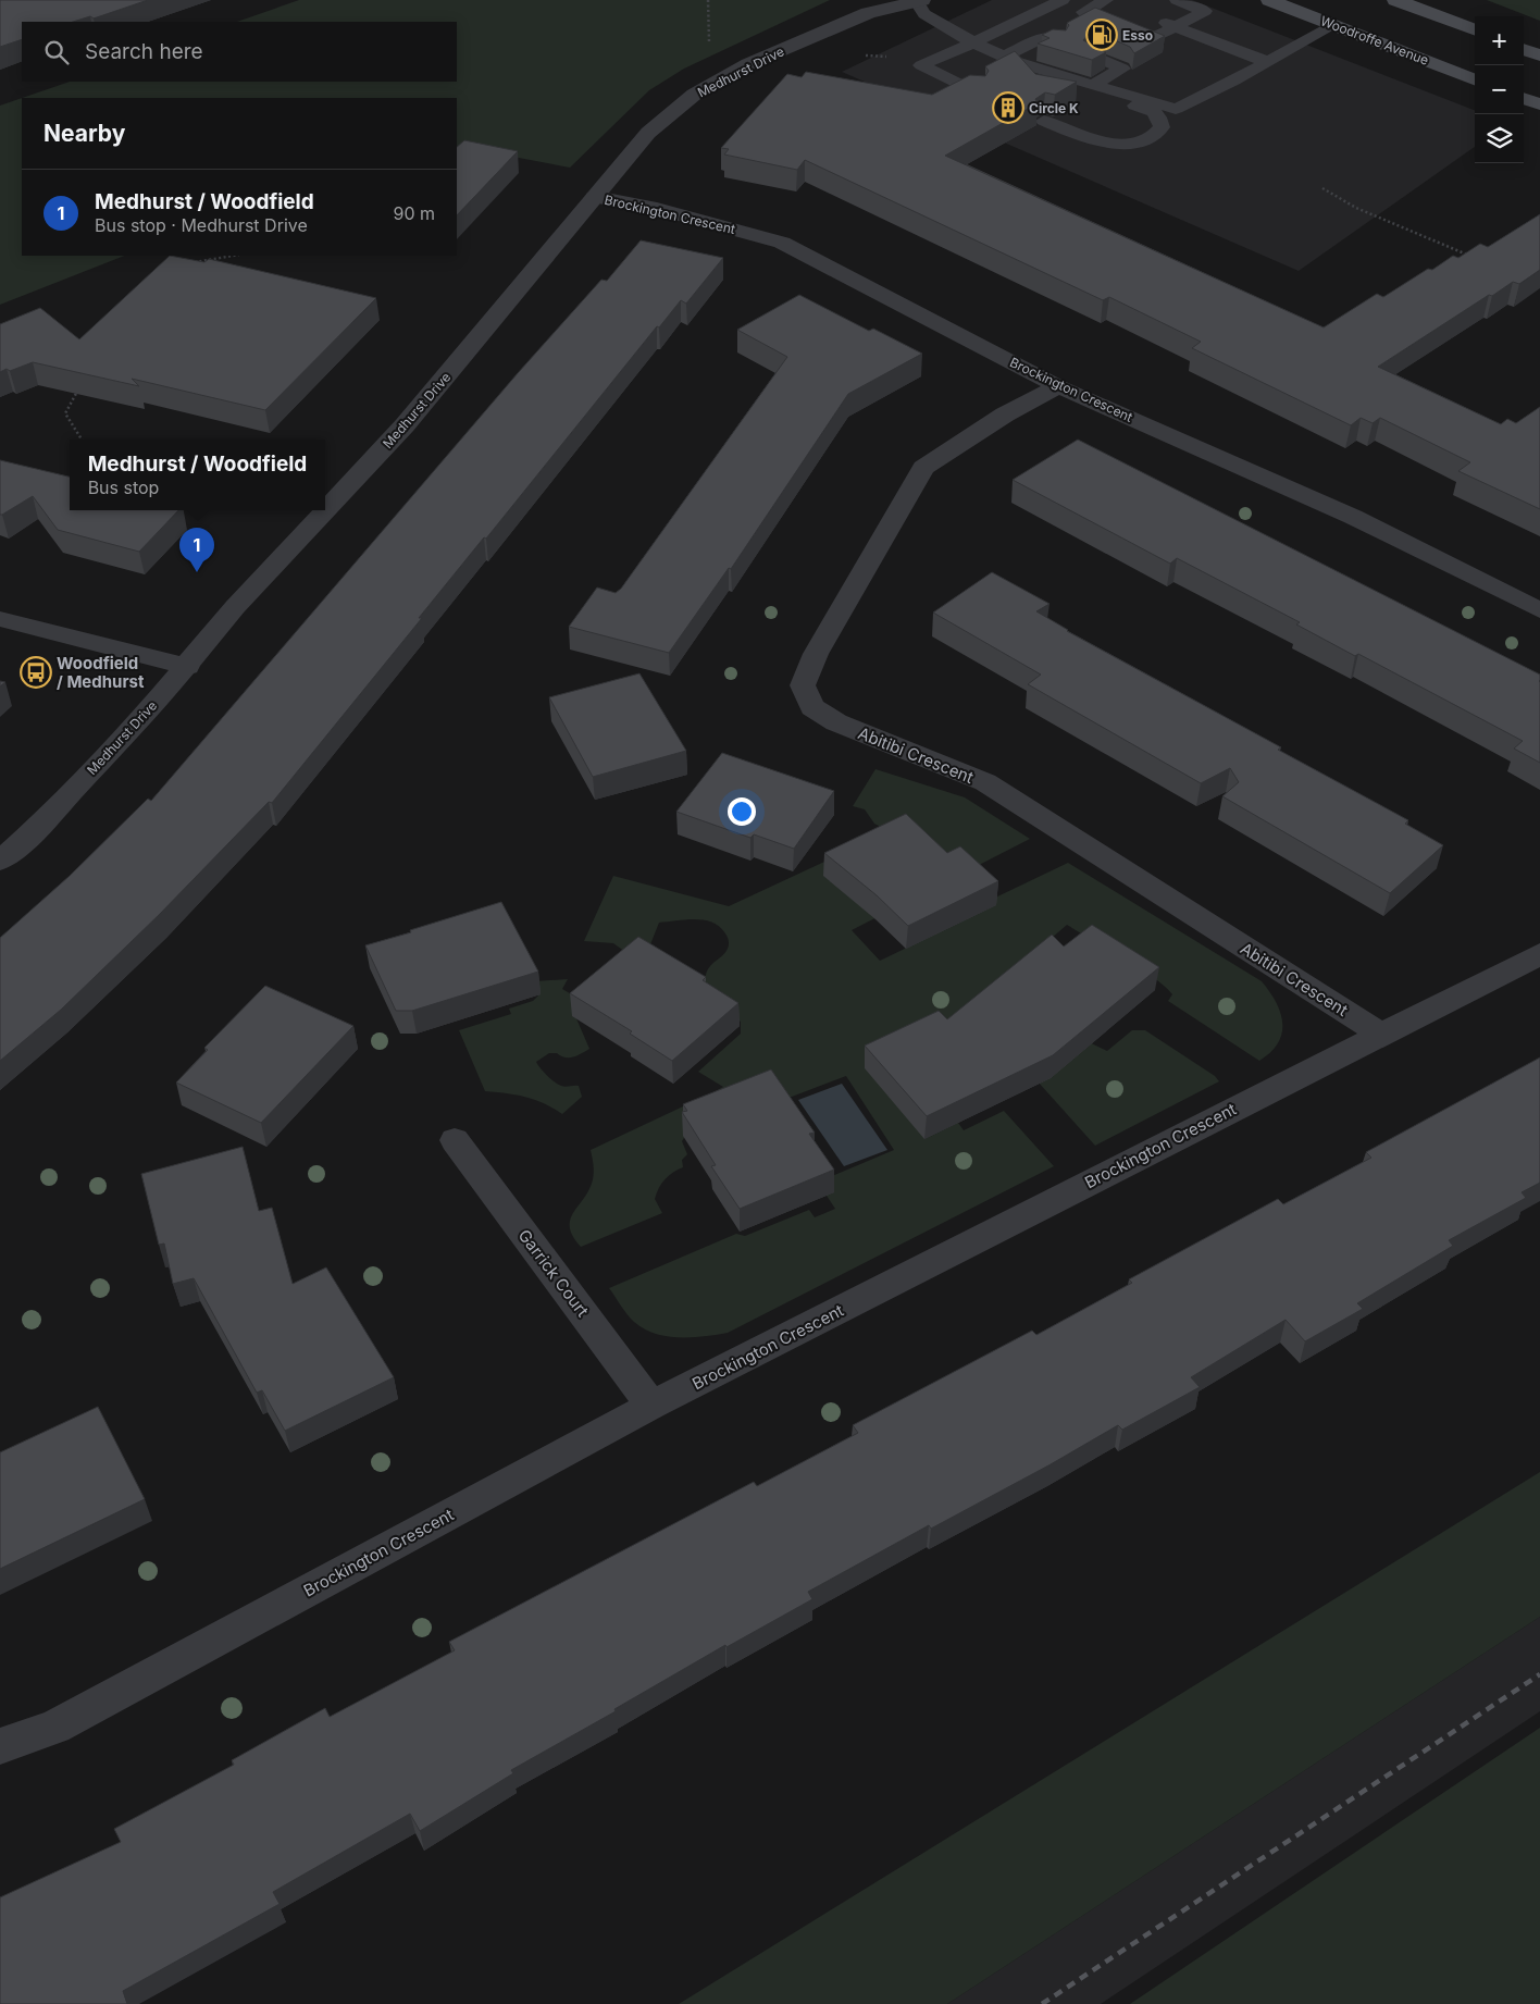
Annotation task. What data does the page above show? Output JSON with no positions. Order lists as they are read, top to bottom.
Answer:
{
  "streets": {
    "main road": ["Woodroffe Avenue"],
    "street": [
      "Medhurst Drive",
      "Brockington Crescent",
      "Abitibi Crescent",
      "Garrick Court"
    ]
  },
  "crossings": [
    ["Medhurst Drive", "Brockington Crescent"],
    ["Brockington Crescent", "Abitibi Crescent"],
    ["Brockington Crescent", "Garrick Court"]
  ],
  "places": {
    "fuel station": ["Esso"],
    "building": ["Circle K"],
    "bus stop": ["Woodfield / Medhurst"]
  },
  "page": {
    "map_buttons": ["+", "−"],
    "search": "Search here",
    "heading": "Nearby",
    "list": [
      {
        "mark": "1",
        "name": "Medhurst / Woodfield",
        "note": "Bus stop · Medhurst Drive",
        "value": "90 m"
      }
    ],
    "popup": ["Medhurst / Woodfield", "Bus stop"],
    "pins": "1"
  }
}
